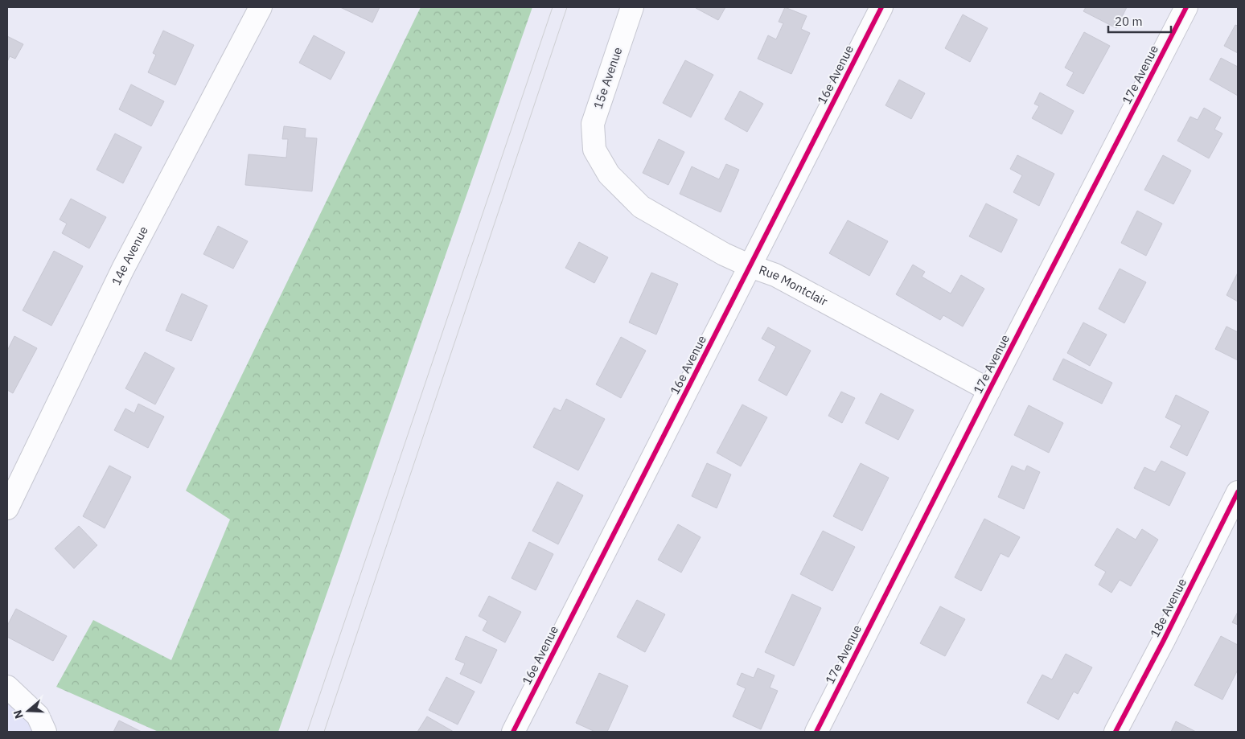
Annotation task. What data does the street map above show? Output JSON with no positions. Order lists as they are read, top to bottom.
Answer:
{
  "streets": {
    "street": [
      "16e Avenue",
      "17e Avenue",
      "15e Avenue",
      "14e Avenue",
      "Rue Montclair",
      "18e Avenue"
    ]
  },
  "crossings": [
    ["16e Avenue", "Rue Montclair"],
    ["17e Avenue", "Rue Montclair"],
    ["15e Avenue", "Rue Montclair"]
  ],
  "scale_bar": "20 m",
  "north": "left"
}
